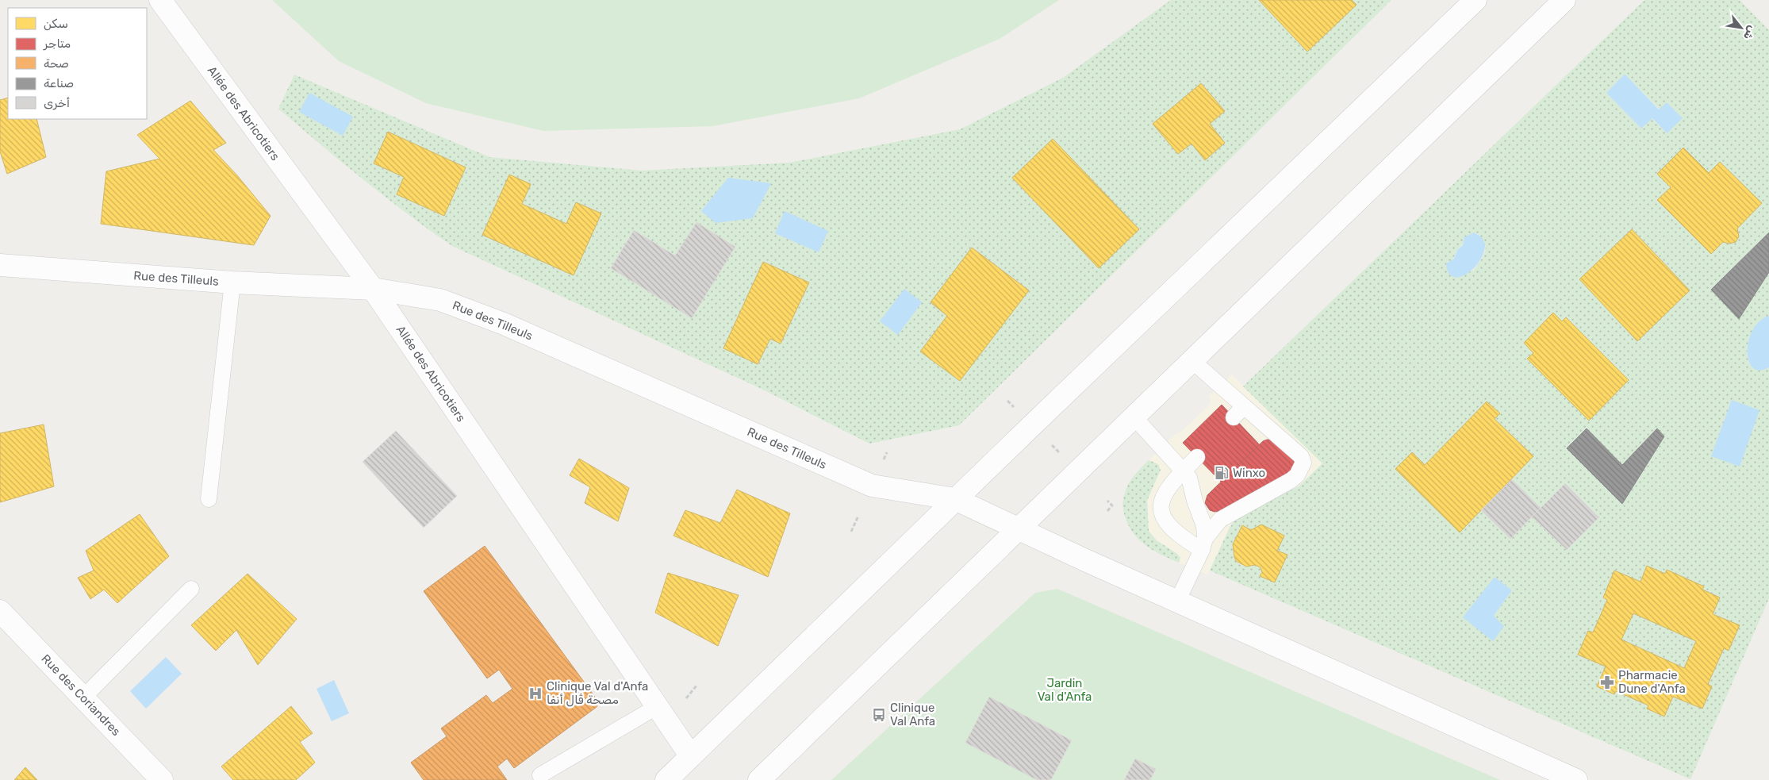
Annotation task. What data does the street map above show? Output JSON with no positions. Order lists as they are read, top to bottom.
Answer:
{
  "streets": {
    "main road": ["Allée des Abricotiers", "Rue des Tilleuls", "Rue des Coriandres"]
  },
  "crossings": [
    ["Allée des Abricotiers", "Rue des Tilleuls"]
  ],
  "parks": ["Jardin Val d'Anfa"],
  "places": {
    "fuel station": ["Winxo"],
    "pharmacy": ["Pharmacie Dune d'Anfa"],
    "hospital": ["Clinique Val d'Anfa مصحة ڤال أنفا"],
    "bus stop": ["Clinique Val Anfa"]
  },
  "legend": [
    "سكن",
    "متاجر",
    "صحة",
    "صناعة",
    "أخرى"
  ],
  "north": "bottom right"
}
